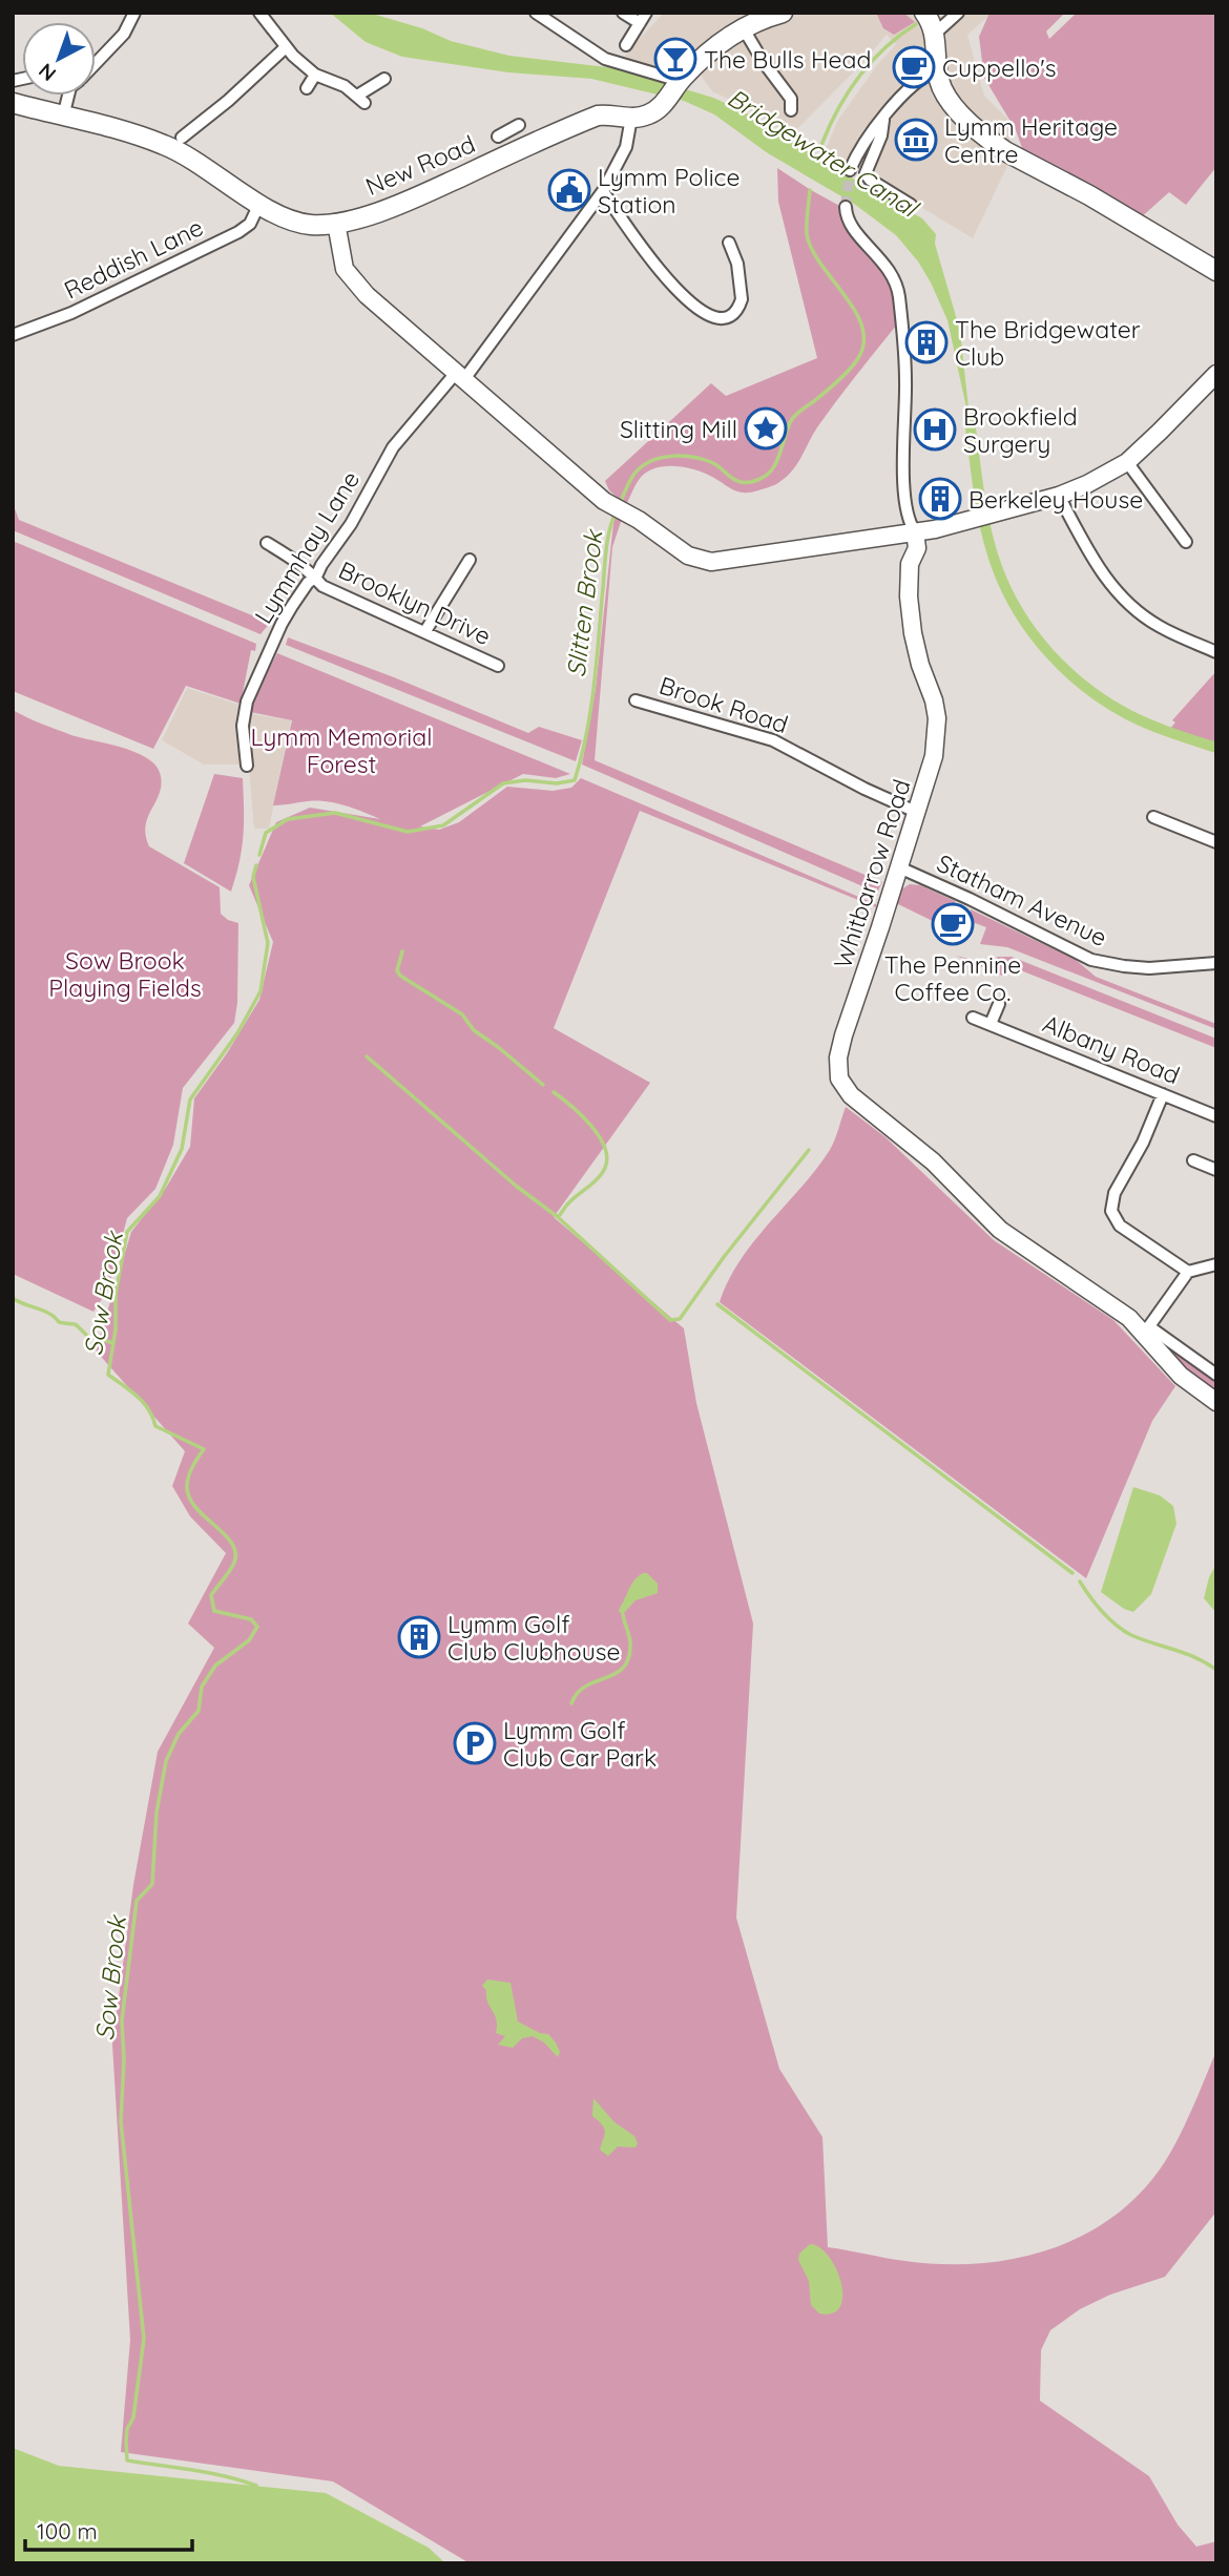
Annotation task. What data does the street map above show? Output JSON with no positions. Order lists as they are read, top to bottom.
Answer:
{
  "streets": {
    "main road": ["New Road"],
    "street": [
      "Reddish Lane",
      "Lymmhay Lane",
      "Brooklyn Drive",
      "Brook Road",
      "Whitbarrow Road",
      "Statham Avenue",
      "Albany Road"
    ]
  },
  "crossings": [
    ["New Road", "Reddish Lane"],
    ["New Road", "Lymmhay Lane"],
    ["Lymmhay Lane", "Brooklyn Drive"],
    ["Brook Road", "Whitbarrow Road"],
    ["Whitbarrow Road", "Statham Avenue"]
  ],
  "water": ["Bridgewater Canal", "Slitten Brook", "Sow Brook"],
  "parks": ["Lymm Memorial Forest", "Sow Brook Playing Fields"],
  "places": {
    "bar": ["The Bulls Head"],
    "cafe": ["Cuppello's", "The Pennine Coffee Co."],
    "museum": ["Lymm Heritage Centre"],
    "public building": ["Lymm Police Station"],
    "building": ["The Bridgewater Club", "Berkeley House", "Lymm Golf Club Clubhouse"],
    "place": ["Slitting Mill"],
    "hospital": ["Brookfield Surgery"],
    "parking": ["Lymm Golf Club Car Park"]
  },
  "scale_bar": "100 m",
  "north": "bottom left"
}
